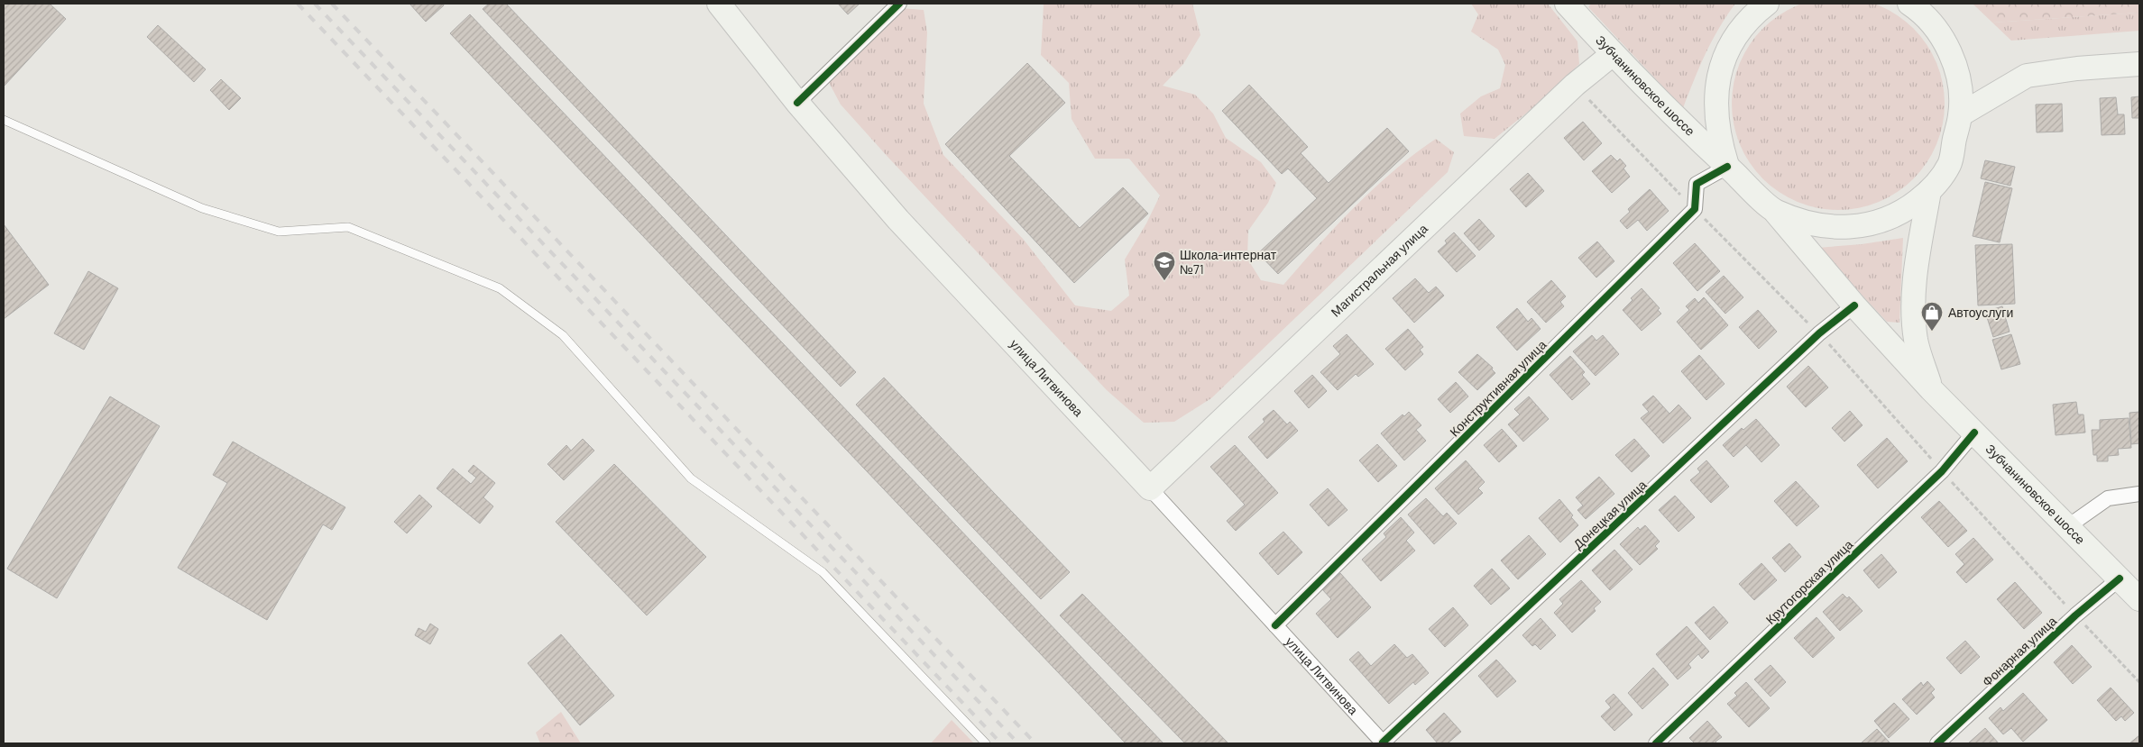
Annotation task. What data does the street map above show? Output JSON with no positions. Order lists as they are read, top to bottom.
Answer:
{
  "streets": {
    "main road": ["Зубчаниновское шоссе", "Магистральная улица", "улица Литвинова"],
    "street": [
      "Конструктивная улица",
      "Донецкая улица",
      "Крутогорская улица",
      "Фонарная улица"
    ]
  },
  "crossings": [
    ["Зубчаниновское шоссе", "Магистральная улица"],
    ["Зубчаниновское шоссе", "Донецкая улица"],
    ["Зубчаниновское шоссе", "Крутогорская улица"],
    ["Зубчаниновское шоссе", "Фонарная улица"],
    ["Магистральная улица", "улица Литвинова"],
    ["улица Литвинова", "Конструктивная улица"],
    ["улица Литвинова", "Донецкая улица"]
  ],
  "places": {
    "school or university": ["Школа-интернат №71"],
    "shop": ["Автоуслуги"]
  }
}
